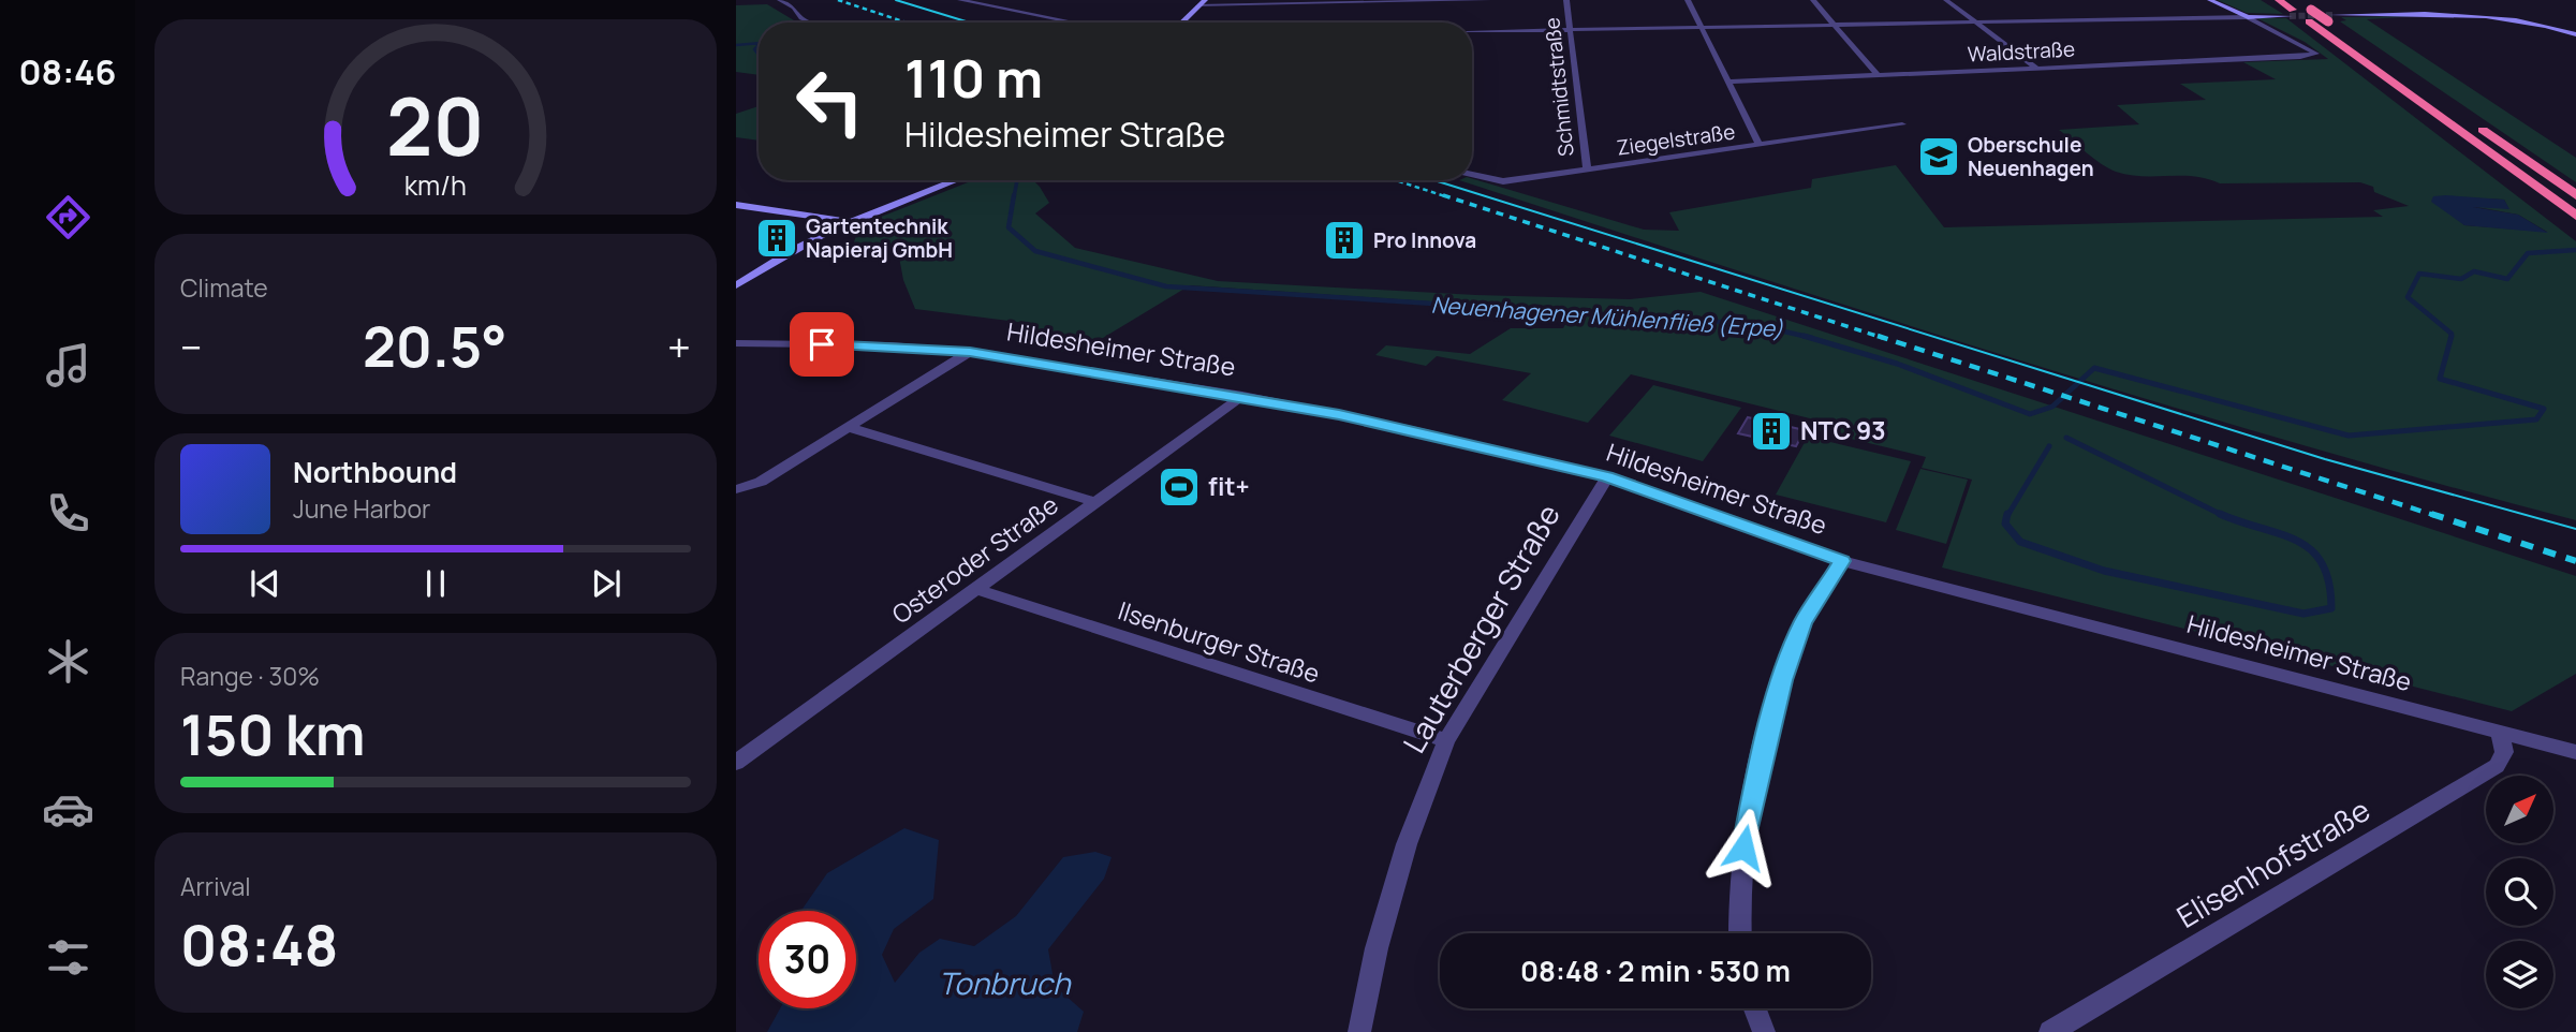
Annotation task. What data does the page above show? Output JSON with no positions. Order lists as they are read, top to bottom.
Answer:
{
  "streets": {
    "street": [
      "Waldstraße",
      "Schmidtstraße",
      "Ziegelstraße",
      "Hildesheimer Straße",
      "Osteroder Straße",
      "Lauterberger Straße",
      "Ilsenburger Straße",
      "Elisenhofstraße"
    ]
  },
  "crossings": [
    ["Schmidtstraße", "Ziegelstraße"],
    ["Hildesheimer Straße", "Osteroder Straße"],
    ["Hildesheimer Straße", "Lauterberger Straße"],
    ["Hildesheimer Straße", "Elisenhofstraße"],
    ["Osteroder Straße", "Ilsenburger Straße"],
    ["Lauterberger Straße", "Ilsenburger Straße"]
  ],
  "water": ["Neuenhagener Mühlenfließ (Erpe)", "Tonbruch"],
  "places": {
    "school or university": ["Oberschule Neuenhagen"],
    "building": ["Gartentechnik Napieraj GmbH", "Pro Innova", "NTC 93"],
    "sports": ["fit+"]
  },
  "north": "top right",
  "page": {
    "tabs": "08:46",
    "turn": ["110 m", "Hildesheimer Straße"],
    "tile": [
      "Climate",
      ["Range · 30%", "150 km"],
      ["Arrival", "08:48"]
    ],
    "heat": ["−", "20.5°", "+"],
    "song": ["Northbound", "June Harbor"],
    "limit": "30",
    "trip": "08:48 · 2 min · 530 m",
    "gauge": ["20", "km/h"]
  }
}
